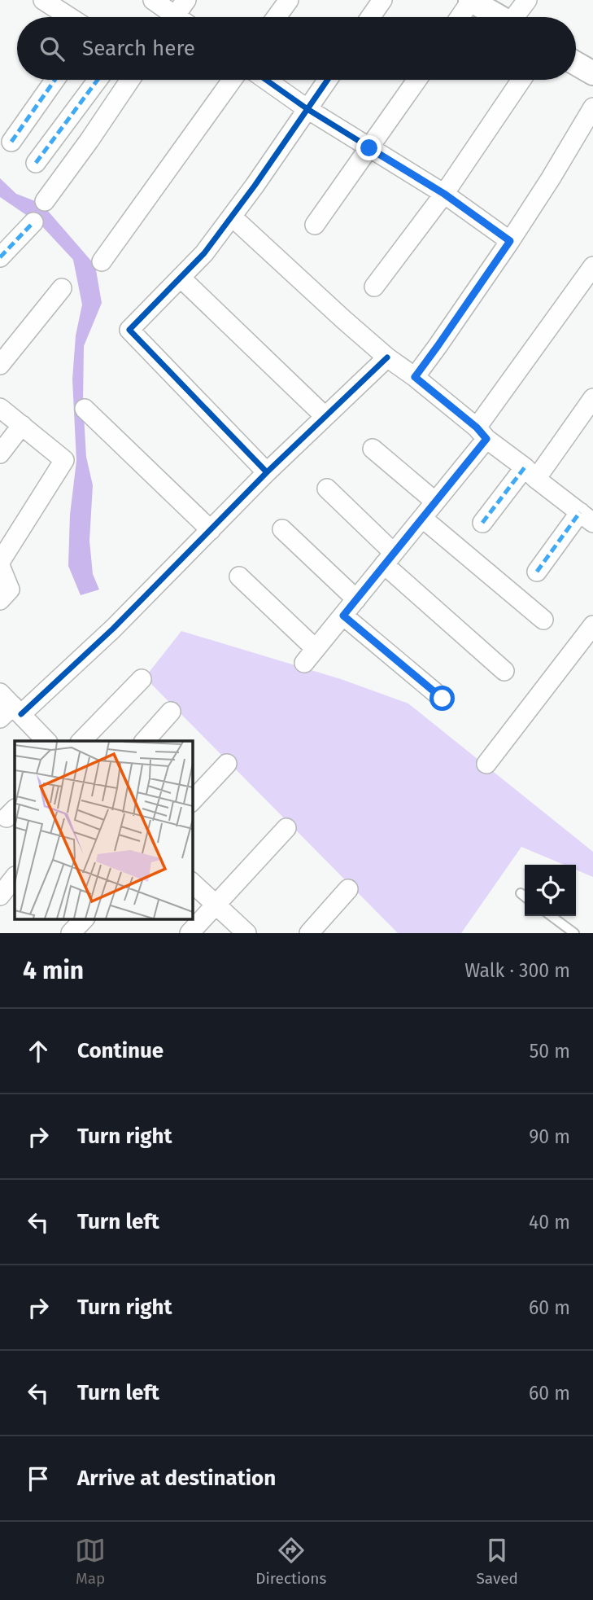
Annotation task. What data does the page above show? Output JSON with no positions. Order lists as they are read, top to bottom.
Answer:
{
  "page": {
    "search": "Search here",
    "heading": ["4 min", "Walk · 300 m"],
    "list": [
      ["Continue", "50 m"],
      ["Turn right", "90 m"],
      ["Turn left", "40 m"],
      ["Turn right", "60 m"],
      ["Turn left", "60 m"],
      "Arrive at destination"
    ],
    "nav": ["Map", "Directions", "Saved"]
  }
}
